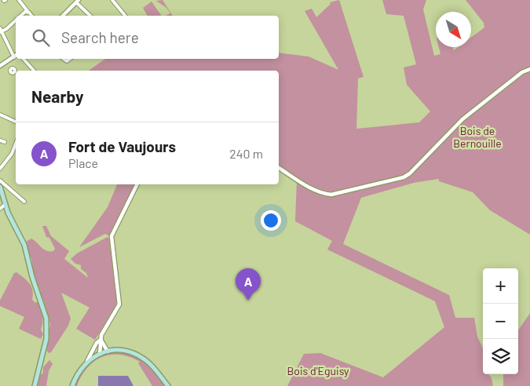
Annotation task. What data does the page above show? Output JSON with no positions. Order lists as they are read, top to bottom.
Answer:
{
  "parks": ["Bois de Bernouille", "Bois d'Eguisy"],
  "north": "bottom right",
  "page": {
    "search": "Search here",
    "heading": "Nearby",
    "list": [
      {
        "mark": "A",
        "name": "Fort de Vaujours",
        "note": "Place",
        "value": "240 m"
      }
    ],
    "map_buttons": ["+", "−"],
    "pins": "A"
  }
}
